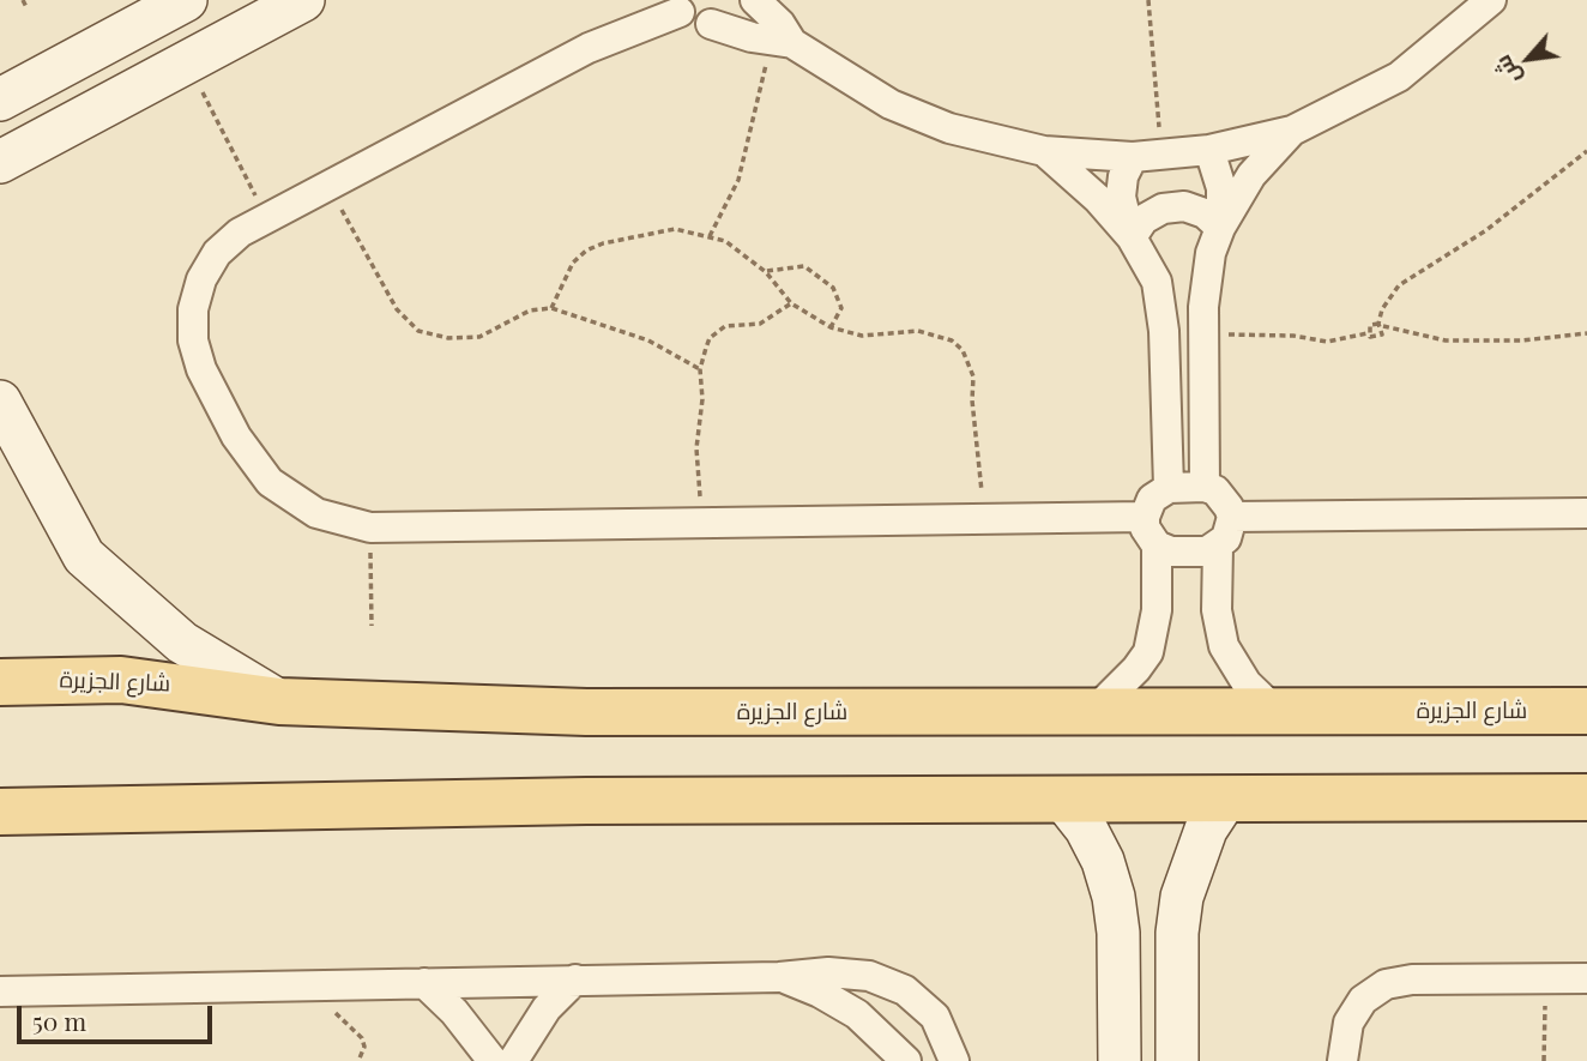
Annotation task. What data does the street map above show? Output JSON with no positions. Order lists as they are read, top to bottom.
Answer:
{
  "streets": {
    "main road": ["شارع الجزيرة"]
  },
  "scale_bar": "50 m",
  "north": "bottom left"
}
